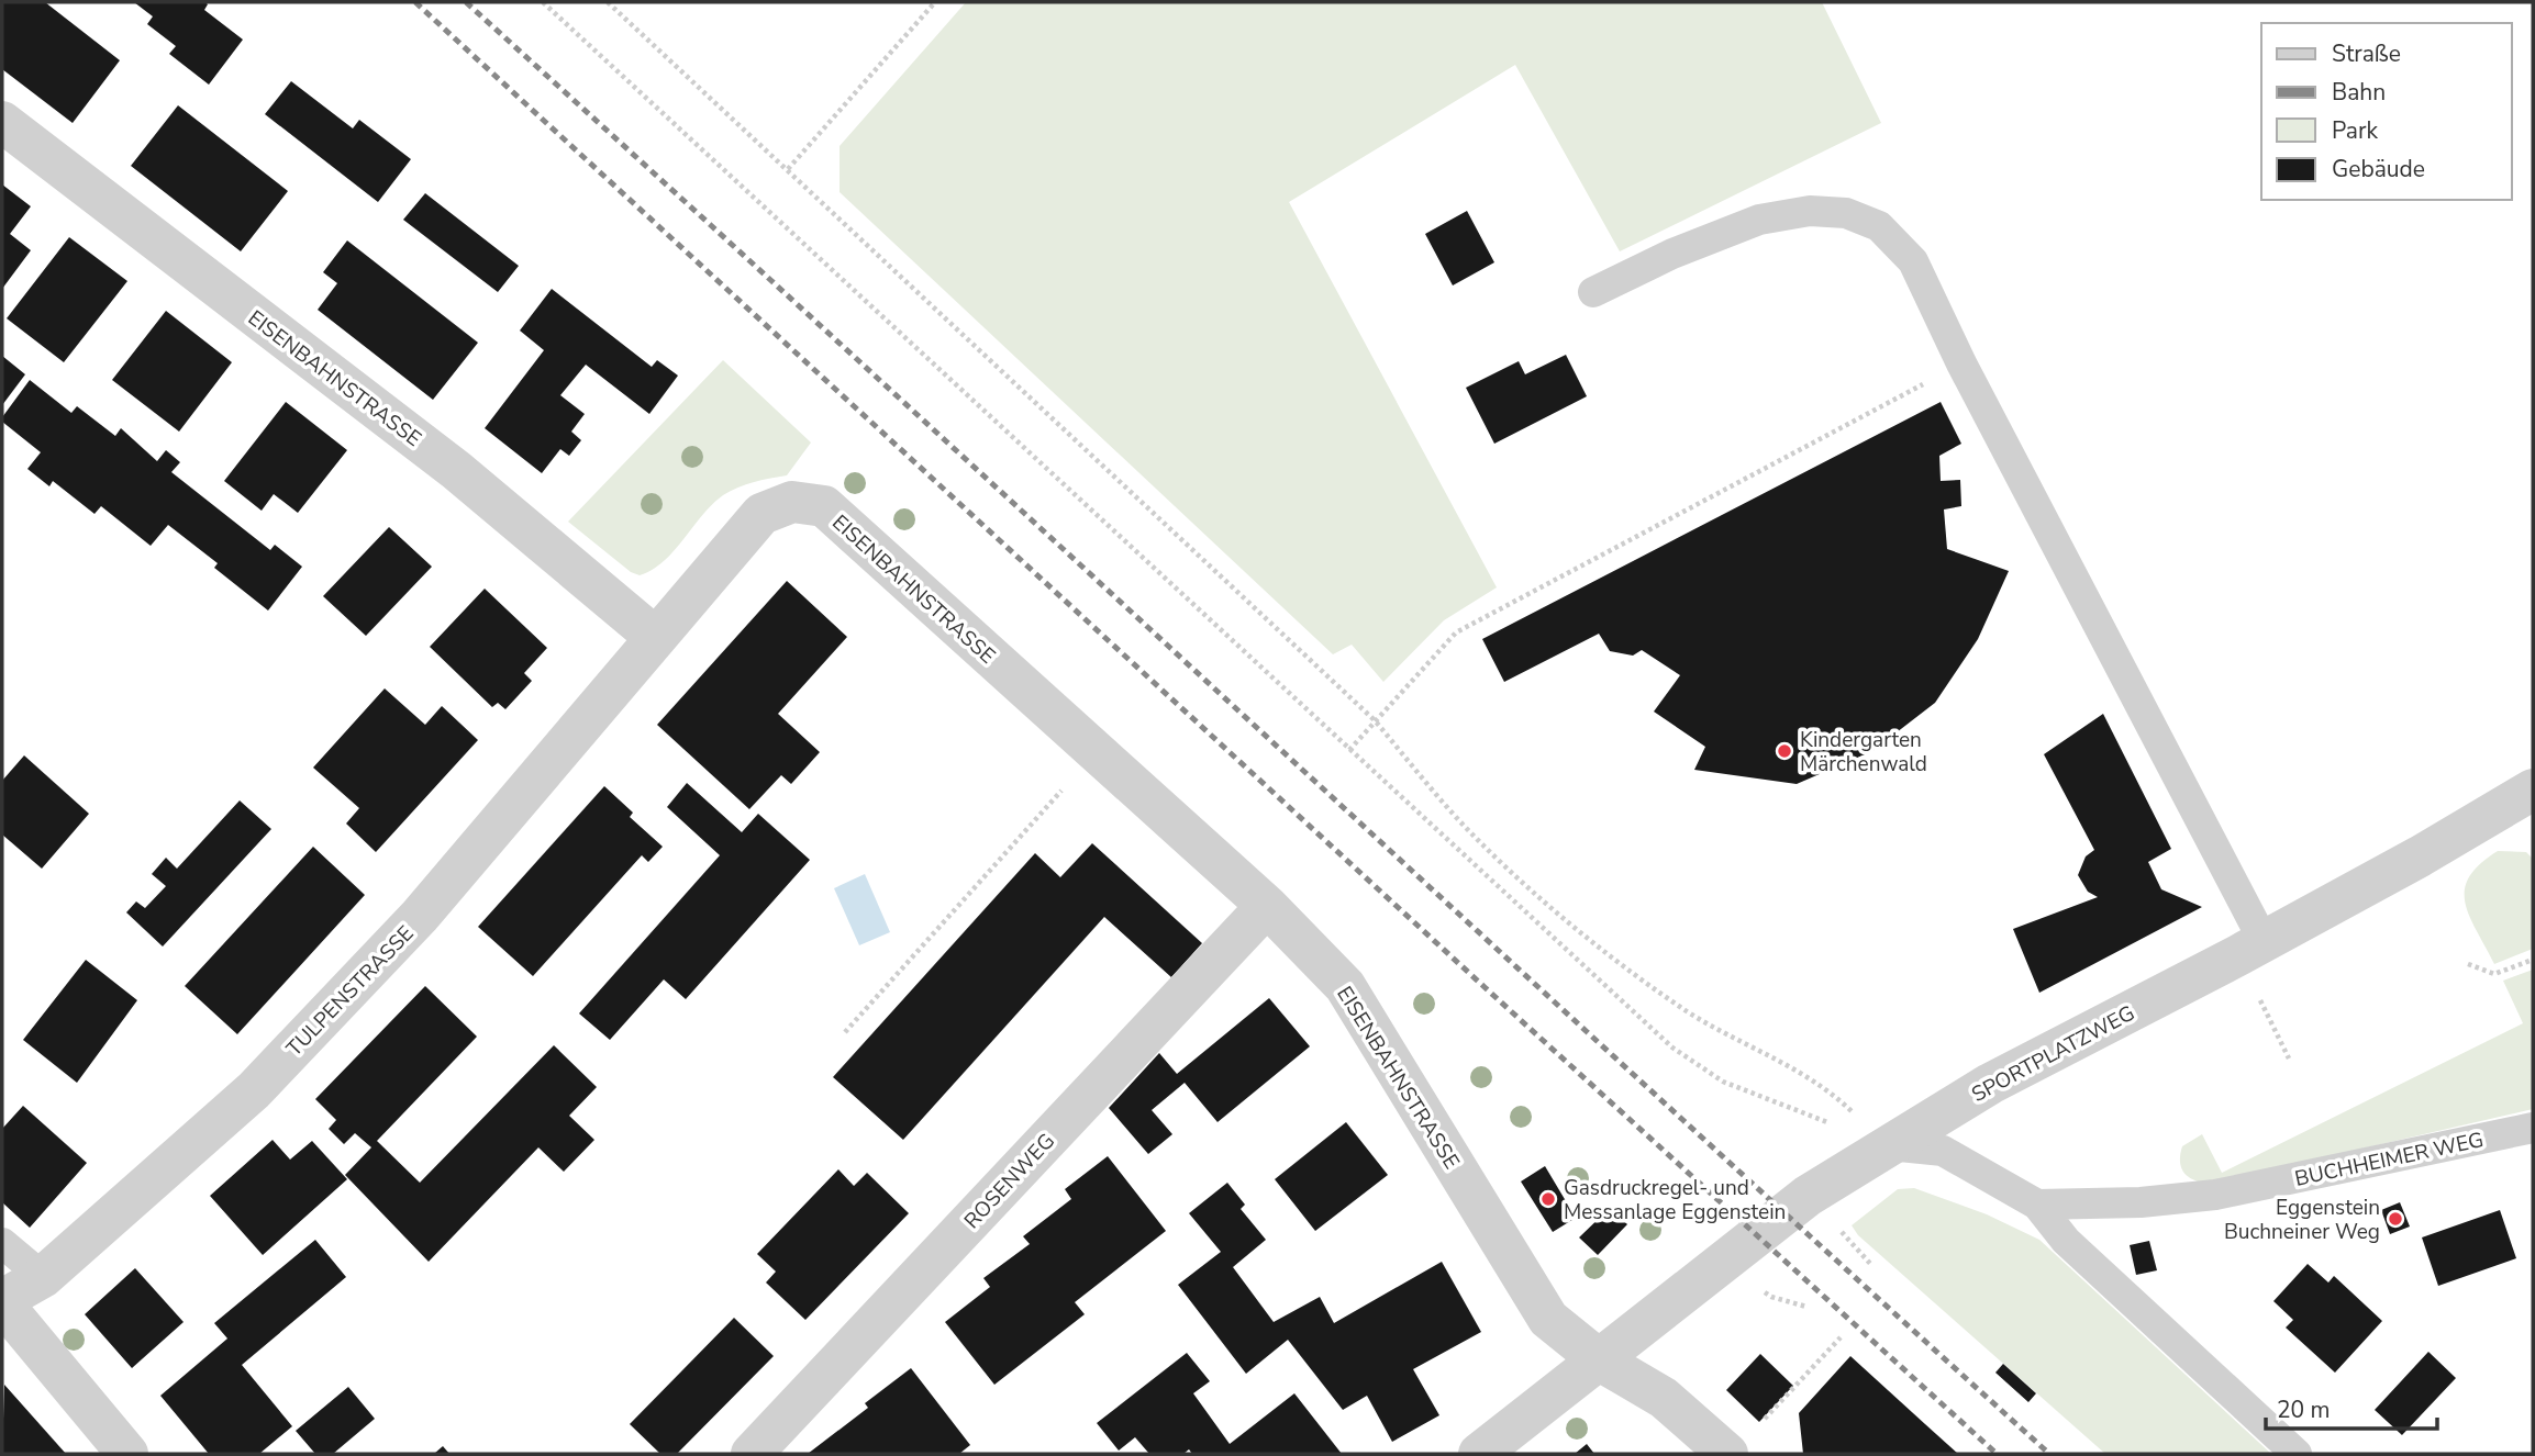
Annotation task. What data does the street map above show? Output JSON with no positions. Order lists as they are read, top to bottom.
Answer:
{
  "streets": {
    "street": [
      "EISENBAHNSTRASSE",
      "TULPENSTRASSE",
      "SPORTPLATZWEG",
      "ROSENWEG"
    ],
    "lane": ["BUCHHEIMER WEG"]
  },
  "crossings": [
    ["EISENBAHNSTRASSE", "TULPENSTRASSE"],
    ["EISENBAHNSTRASSE", "SPORTPLATZWEG"],
    ["EISENBAHNSTRASSE", "ROSENWEG"]
  ],
  "places": ["Kindergarten Märchenwald", "Gasdruckregel- und Messanlage Eggenstein", "Eggenstein Buchneiner Weg"],
  "legend": [
    "Straße",
    "Bahn",
    "Park",
    "Gebäude"
  ],
  "scale_bar": "20 m"
}
